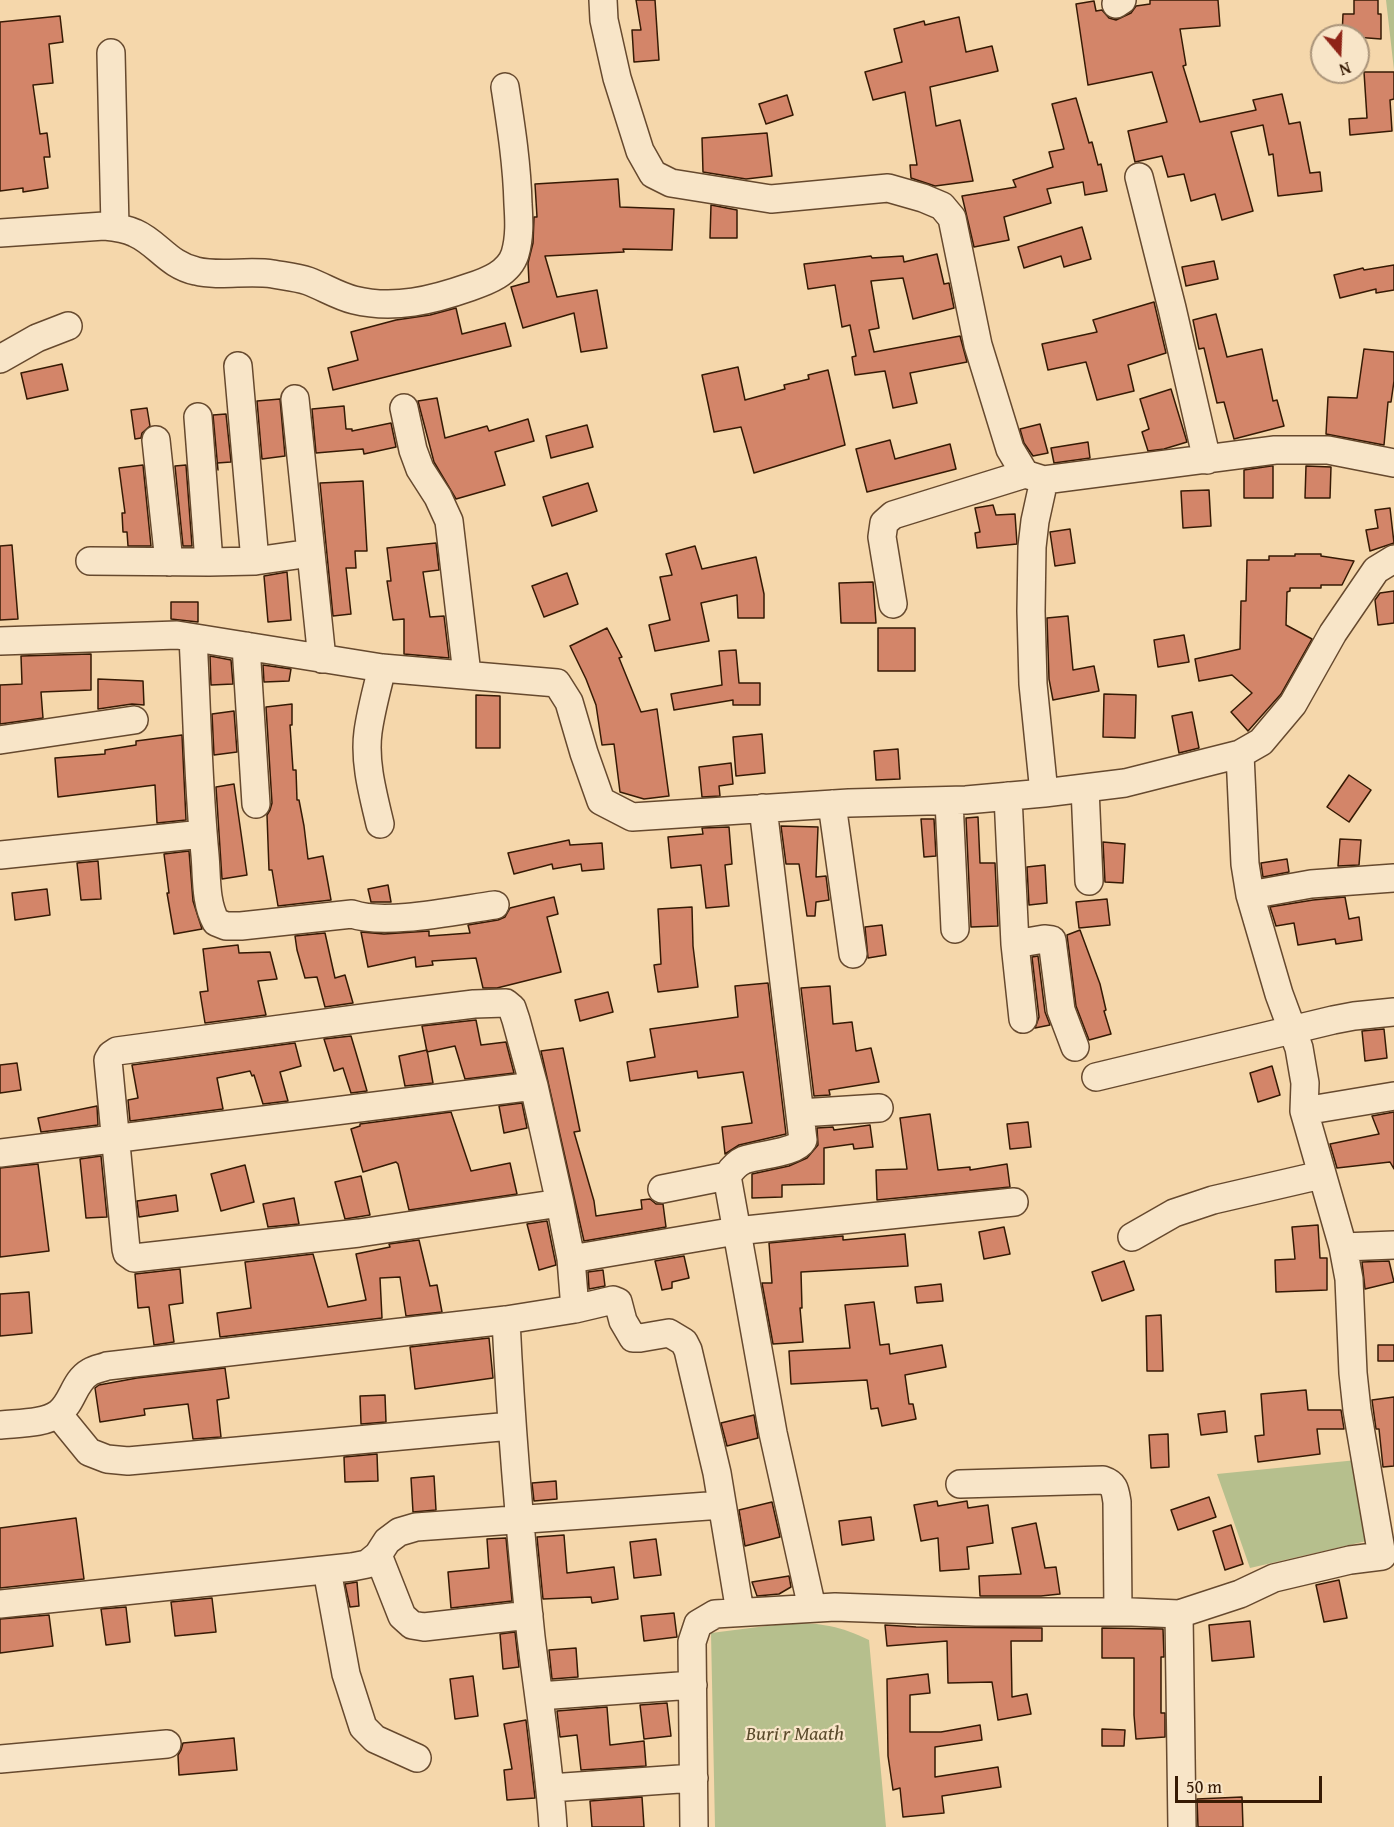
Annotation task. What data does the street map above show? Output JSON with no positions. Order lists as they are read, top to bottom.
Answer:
{
  "parks": ["Buri r Maath"],
  "scale_bar": "50 m",
  "north": "bottom"
}
